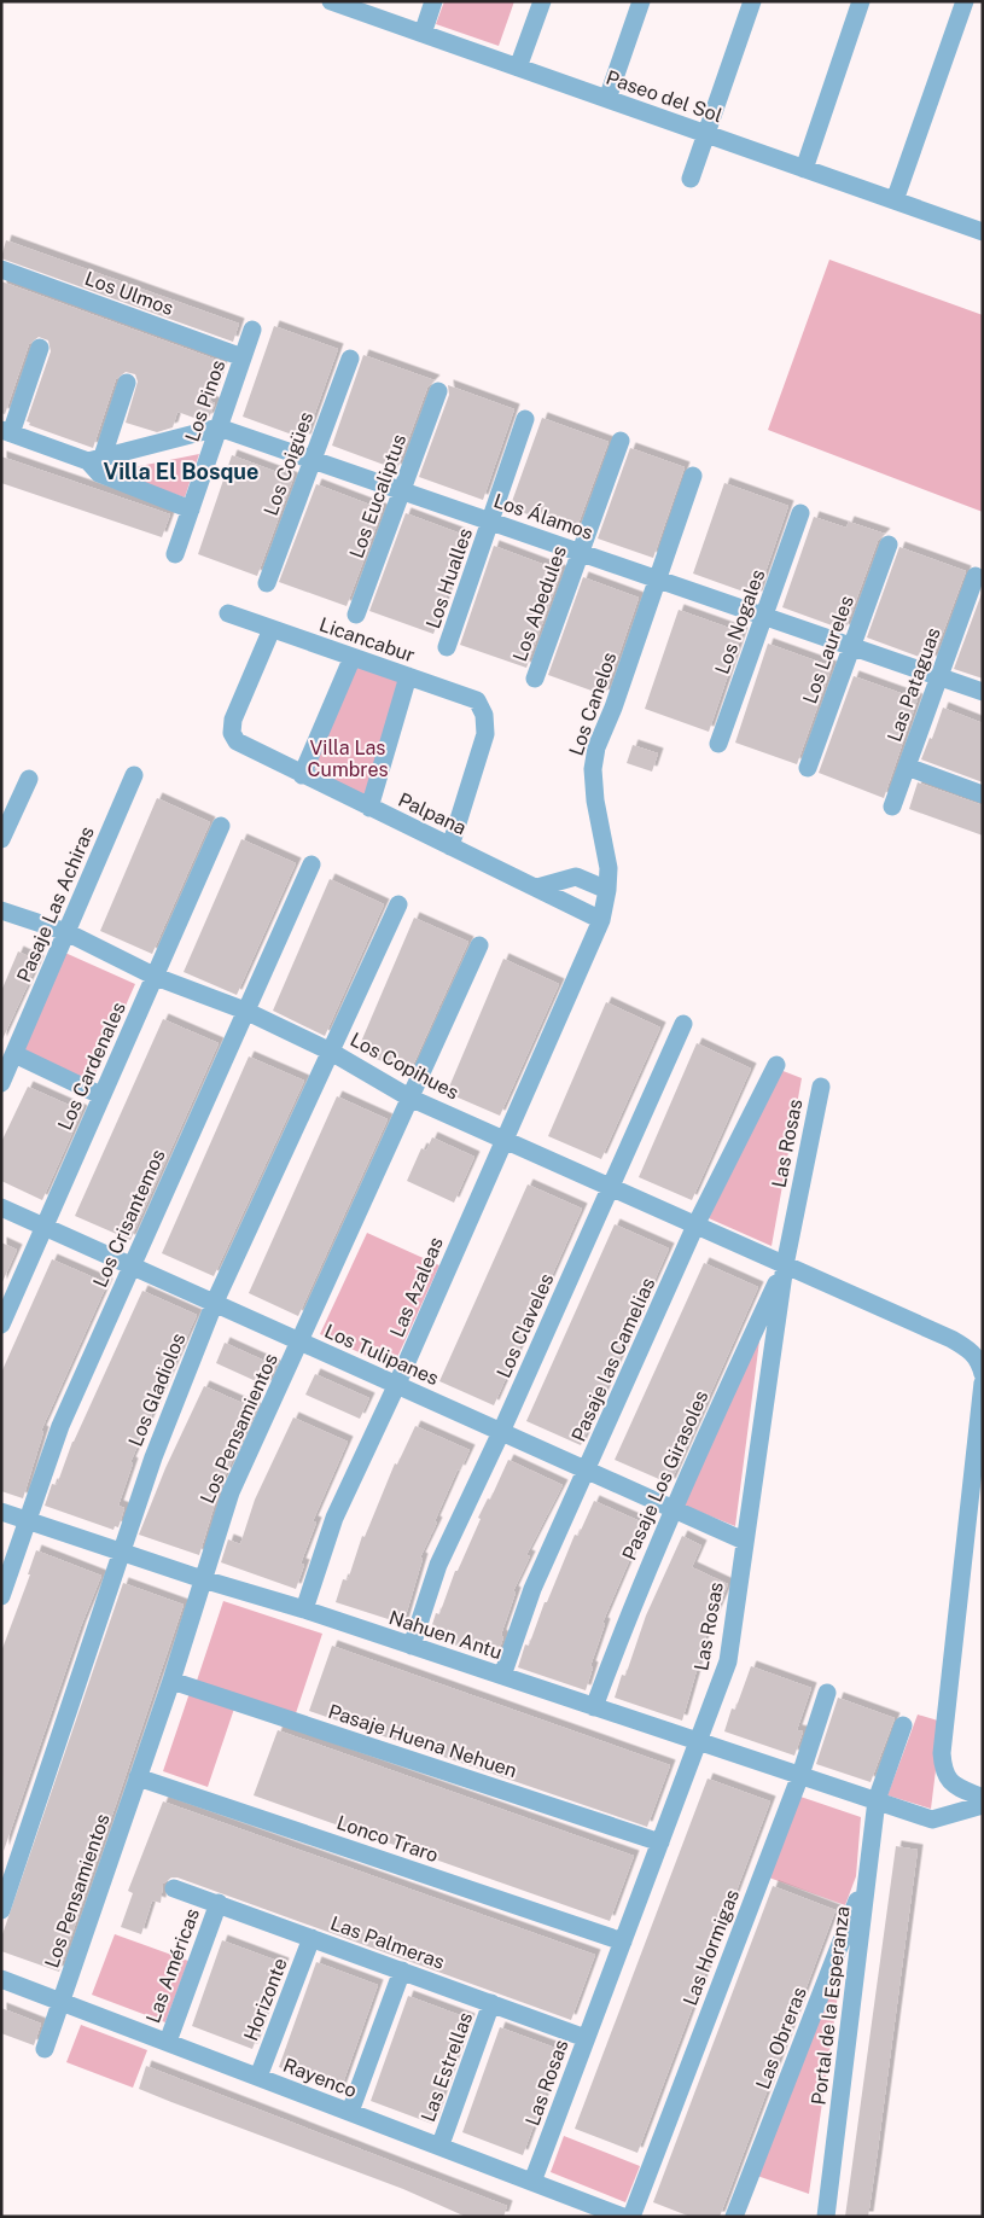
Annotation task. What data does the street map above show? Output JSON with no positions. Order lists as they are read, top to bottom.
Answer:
{
  "streets": {
    "street": [
      "Paseo del Sol",
      "Los Ulmos",
      "Los Pinos",
      "Los Coigües",
      "Los Eucaliptus",
      "Los Álamos",
      "Los Hualles",
      "Los Abedules",
      "Los Nogales",
      "Licancabur",
      "Los Laureles",
      "Las Pataguas",
      "Los Canelos",
      "Palpana",
      "Pasaje Las Achiras",
      "Los Cardenales",
      "Los Copihues",
      "Las Rosas",
      "Los Crisantemos",
      "Las Azaleas",
      "Los Claveles",
      "Los Tulipanes",
      "Pasaje las Camelias",
      "Los Gladiolos",
      "Los Pensamientos",
      "Pasaje Los Girasoles",
      "Nahuen Antu",
      "Pasaje Huena Nehuen",
      "Lonco Traro",
      "Las Palmeras",
      "Las Hormigas",
      "Las Américas",
      "Horizonte",
      "Portal de la Esperanza",
      "Las Obreras",
      "Las Estrellas",
      "Rayenco"
    ]
  },
  "crossings": [
    ["Los Ulmos", "Los Pinos"],
    ["Los Pinos", "Los Álamos"],
    ["Los Coigües", "Los Álamos"],
    ["Los Eucaliptus", "Los Álamos"],
    ["Los Álamos", "Los Hualles"],
    ["Los Álamos", "Los Abedules"],
    ["Los Álamos", "Los Nogales"],
    ["Los Álamos", "Los Laureles"],
    ["Los Álamos", "Las Pataguas"],
    ["Los Álamos", "Los Canelos"],
    ["Licancabur", "Palpana"],
    ["Los Canelos", "Palpana"],
    ["Los Canelos", "Las Azaleas"],
    ["Pasaje Las Achiras", "Los Copihues"],
    ["Los Cardenales", "Los Copihues"],
    ["Los Cardenales", "Los Tulipanes"],
    ["Los Copihues", "Las Rosas"],
    ["Los Copihues", "Los Crisantemos"],
    ["Los Copihues", "Las Azaleas"],
    ["Los Copihues", "Los Claveles"],
    ["Los Copihues", "Pasaje las Camelias"],
    ["Los Copihues", "Los Gladiolos"],
    ["Los Copihues", "Los Pensamientos"],
    ["Los Copihues", "Pasaje Los Girasoles"],
    ["Las Rosas", "Los Tulipanes"],
    ["Las Rosas", "Pasaje Los Girasoles"],
    ["Las Rosas", "Nahuen Antu"],
    ["Las Rosas", "Pasaje Huena Nehuen"],
    ["Las Rosas", "Lonco Traro"],
    ["Las Rosas", "Las Palmeras"],
    ["Las Rosas", "Rayenco"],
    ["Los Crisantemos", "Los Tulipanes"],
    ["Los Crisantemos", "Nahuen Antu"],
    ["Las Azaleas", "Los Tulipanes"],
    ["Las Azaleas", "Nahuen Antu"],
    ["Los Claveles", "Los Tulipanes"],
    ["Los Claveles", "Nahuen Antu"],
    ["Los Tulipanes", "Pasaje las Camelias"],
    ["Los Tulipanes", "Los Gladiolos"],
    ["Los Tulipanes", "Los Pensamientos"],
    ["Los Tulipanes", "Pasaje Los Girasoles"],
    ["Pasaje las Camelias", "Nahuen Antu"],
    ["Los Gladiolos", "Nahuen Antu"],
    ["Los Pensamientos", "Nahuen Antu"],
    ["Los Pensamientos", "Pasaje Huena Nehuen"],
    ["Los Pensamientos", "Lonco Traro"],
    ["Los Pensamientos", "Rayenco"],
    ["Pasaje Los Girasoles", "Nahuen Antu"],
    ["Nahuen Antu", "Las Hormigas"],
    ["Nahuen Antu", "Portal de la Esperanza"],
    ["Las Palmeras", "Las Américas"],
    ["Las Palmeras", "Horizonte"],
    ["Las Palmeras", "Las Estrellas"],
    ["Las Américas", "Rayenco"],
    ["Horizonte", "Rayenco"],
    ["Portal de la Esperanza", "Las Obreras"],
    ["Las Estrellas", "Rayenco"]
  ],
  "districts": ["Villa El Bosque"],
  "parks": ["Villa Las Cumbres"]
}
